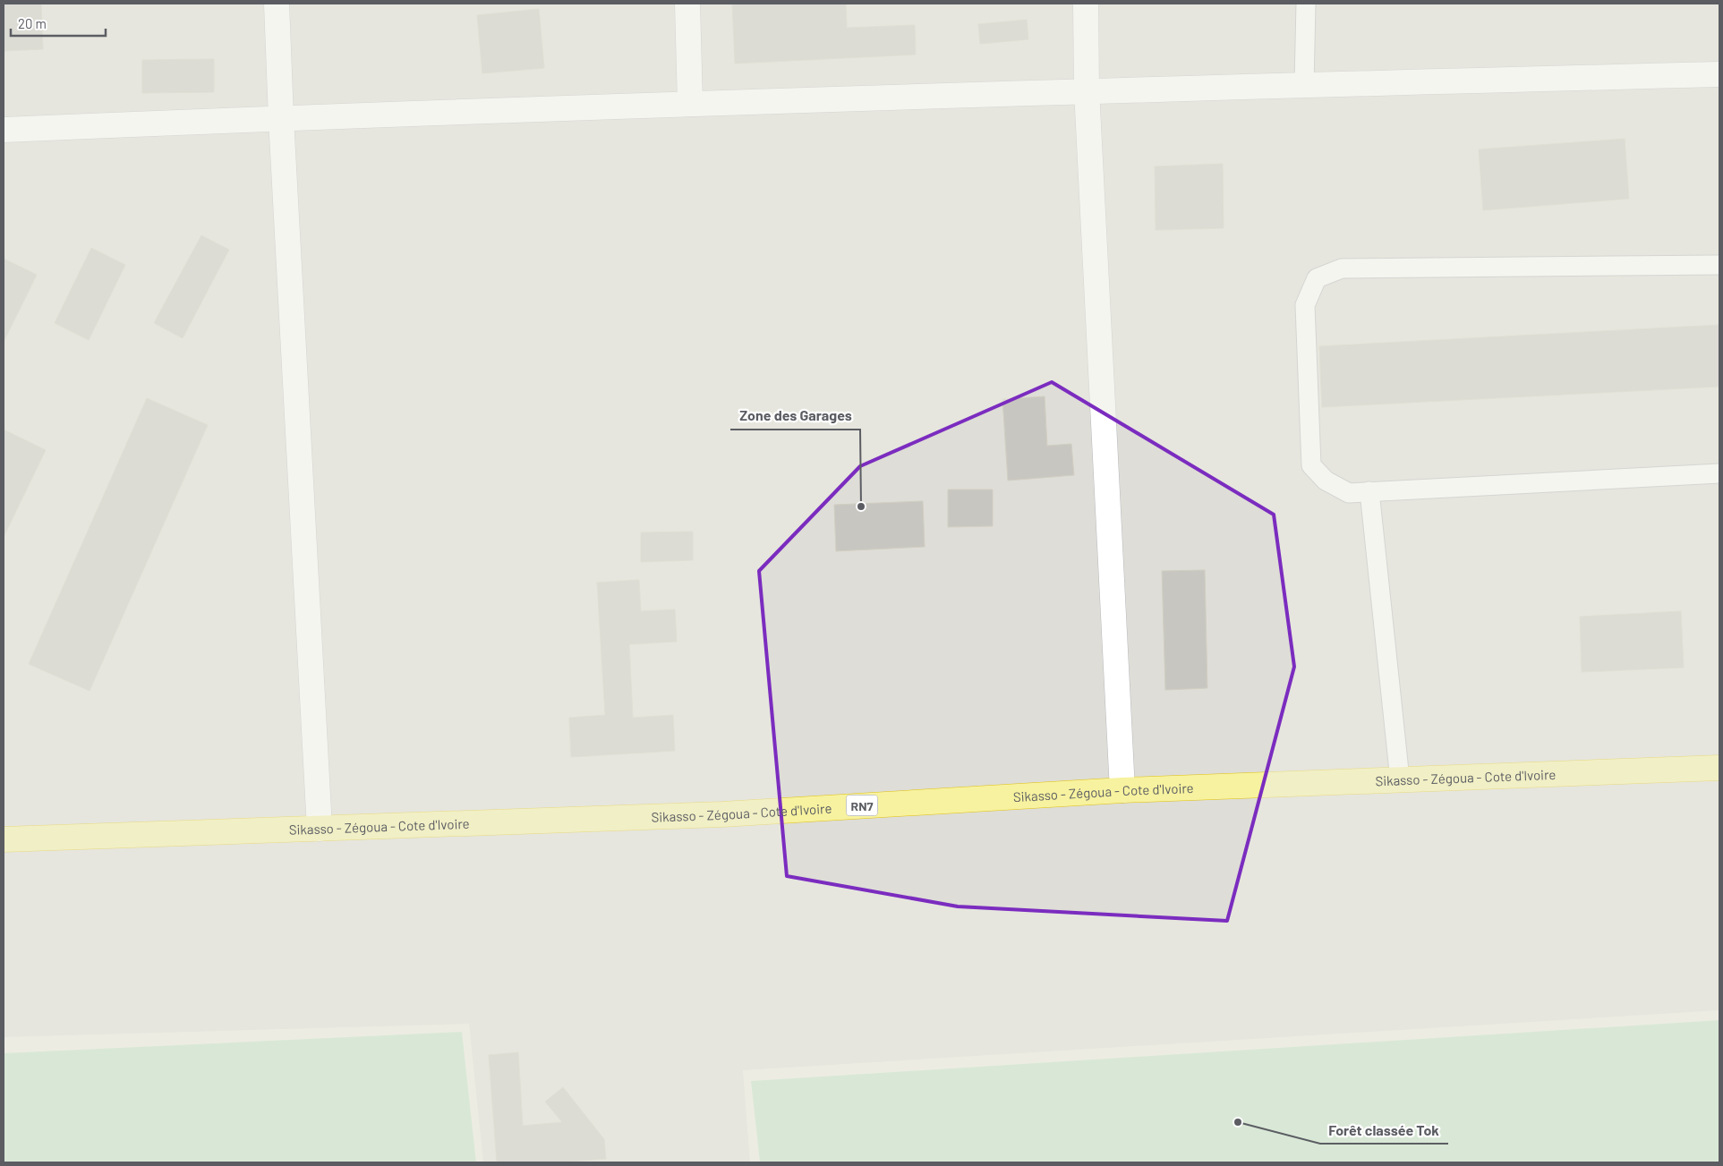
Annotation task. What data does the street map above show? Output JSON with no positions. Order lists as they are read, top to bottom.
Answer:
{
  "streets": {
    "highway": ["Sikasso - Zégoua - Cote d'Ivoire", "RN7"]
  },
  "places": ["Zone des Garages", "Forêt classée Tok"],
  "scale_bar": "20 m"
}
